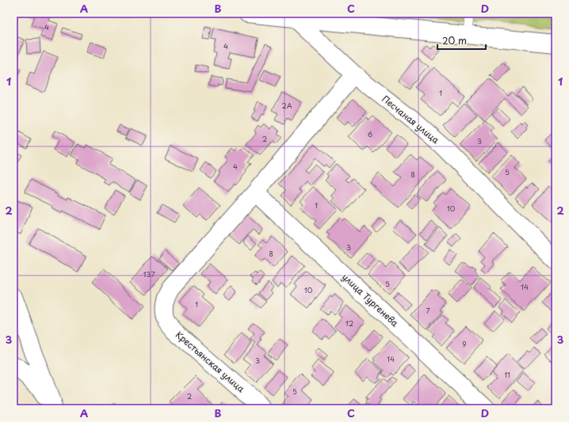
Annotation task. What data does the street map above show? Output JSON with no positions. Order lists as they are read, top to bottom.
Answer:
{
  "streets": {
    "street": ["Песчаная улица", "улица Тургенева", "Крестьянская улица"]
  },
  "crossings": [
    ["улица Тургенева", "Крестьянская улица"]
  ],
  "house_numbers": [
    "4",
    "4",
    "1",
    "2А",
    "6",
    "2",
    "3",
    "4",
    "5",
    "8",
    "1",
    "10",
    "3",
    "8",
    "137",
    "5",
    "14",
    "10",
    "1",
    "7",
    "12",
    "9",
    "14",
    "3",
    "11",
    "5",
    "2"
  ],
  "scale_bar": "20 m",
  "grid": {
    "columns": [
      "A",
      "B",
      "C",
      "D"
    ],
    "rows": ["1", "2", "3"]
  }
}
